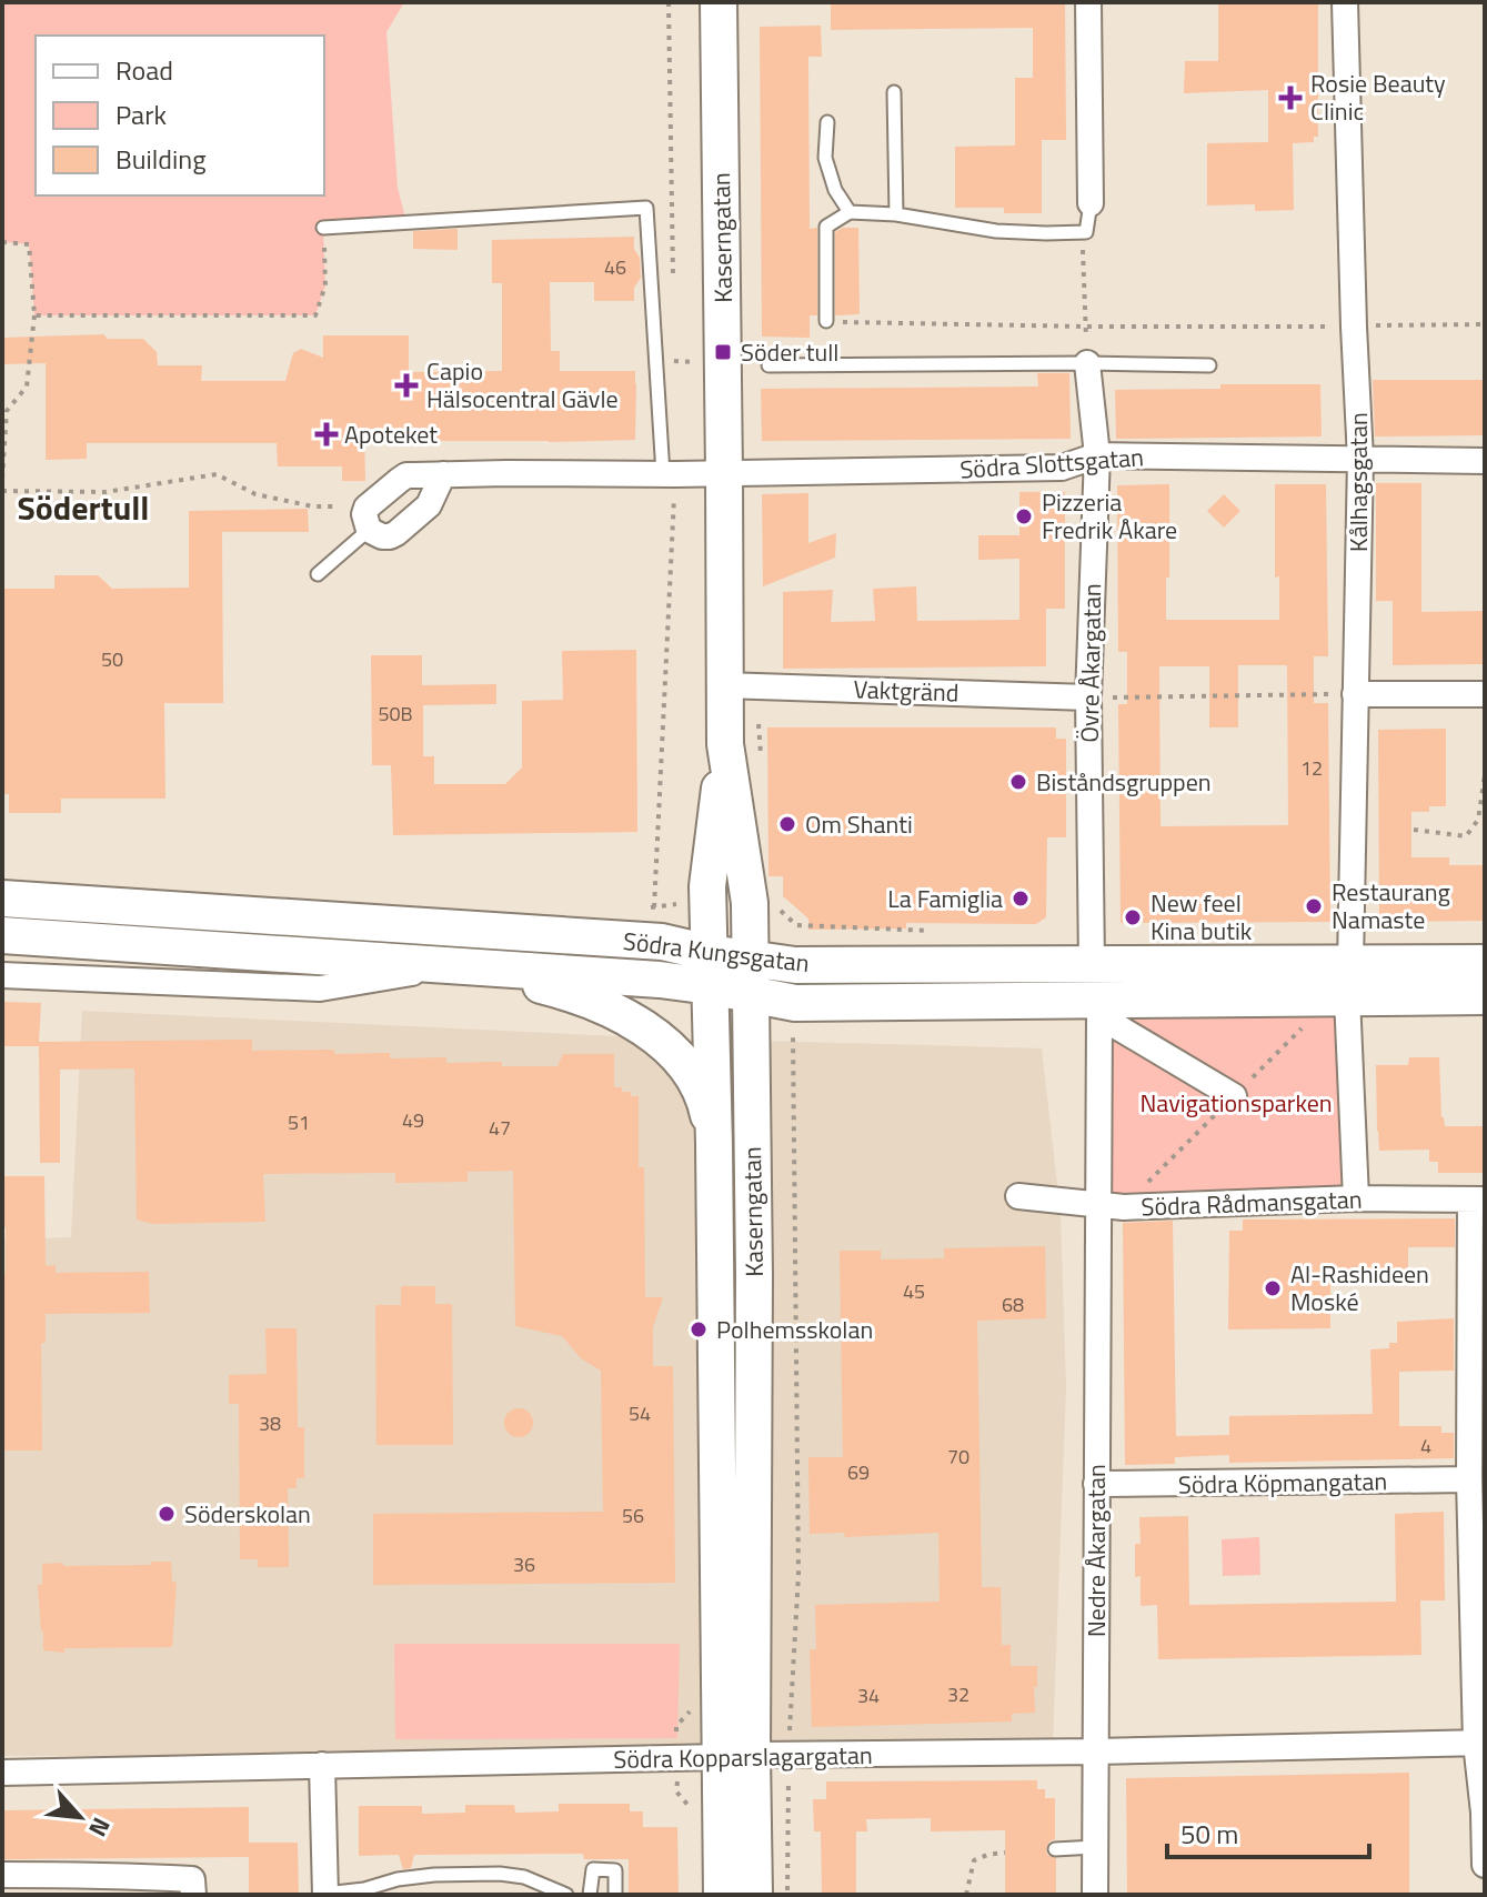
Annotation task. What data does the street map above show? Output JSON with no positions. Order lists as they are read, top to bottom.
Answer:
{
  "streets": {
    "main road": ["Kaserngatan", "Södra Kungsgatan"],
    "street": [
      "Södra Slottsgatan",
      "Kålhagsgatan",
      "Övre Åkargatan",
      "Vaktgränd",
      "Södra Rådmansgatan",
      "Södra Köpmangatan",
      "Nedre Åkargatan",
      "Södra Kopparslagargatan"
    ]
  },
  "crossings": [
    ["Kaserngatan", "Södra Slottsgatan"],
    ["Kaserngatan", "Vaktgränd"],
    ["Kaserngatan", "Södra Kungsgatan"],
    ["Kaserngatan", "Södra Kopparslagargatan"],
    ["Södra Slottsgatan", "Kålhagsgatan"],
    ["Södra Slottsgatan", "Övre Åkargatan"],
    ["Kålhagsgatan", "Södra Kungsgatan"],
    ["Kålhagsgatan", "Södra Rådmansgatan"],
    ["Övre Åkargatan", "Vaktgränd"],
    ["Övre Åkargatan", "Södra Kungsgatan"],
    ["Södra Rådmansgatan", "Nedre Åkargatan"],
    ["Södra Köpmangatan", "Nedre Åkargatan"],
    ["Nedre Åkargatan", "Södra Kopparslagargatan"]
  ],
  "districts": ["Södertull"],
  "parks": ["Navigationsparken"],
  "places": {
    "health": ["Rosie Beauty Clinic", "Capio Hälsocentral Gävle", "Apoteket"],
    "transit": ["Söder tull"],
    "other": [
      "Pizzeria Fredrik Åkare",
      "Biståndsgruppen",
      "Om Shanti",
      "La Famiglia",
      "Restaurang Namaste",
      "New feel Kina butik",
      "Al-Rashideen Moské",
      "Polhemsskolan",
      "Söderskolan"
    ]
  },
  "house_numbers": [
    "46",
    "50",
    "50B",
    "12",
    "49",
    "51",
    "47",
    "45",
    "68",
    "54",
    "38",
    "4",
    "70",
    "69",
    "56",
    "36",
    "32",
    "34"
  ],
  "legend": ["Road", "Park", "Building"],
  "scale_bar": "50 m",
  "north": "bottom right"
}
